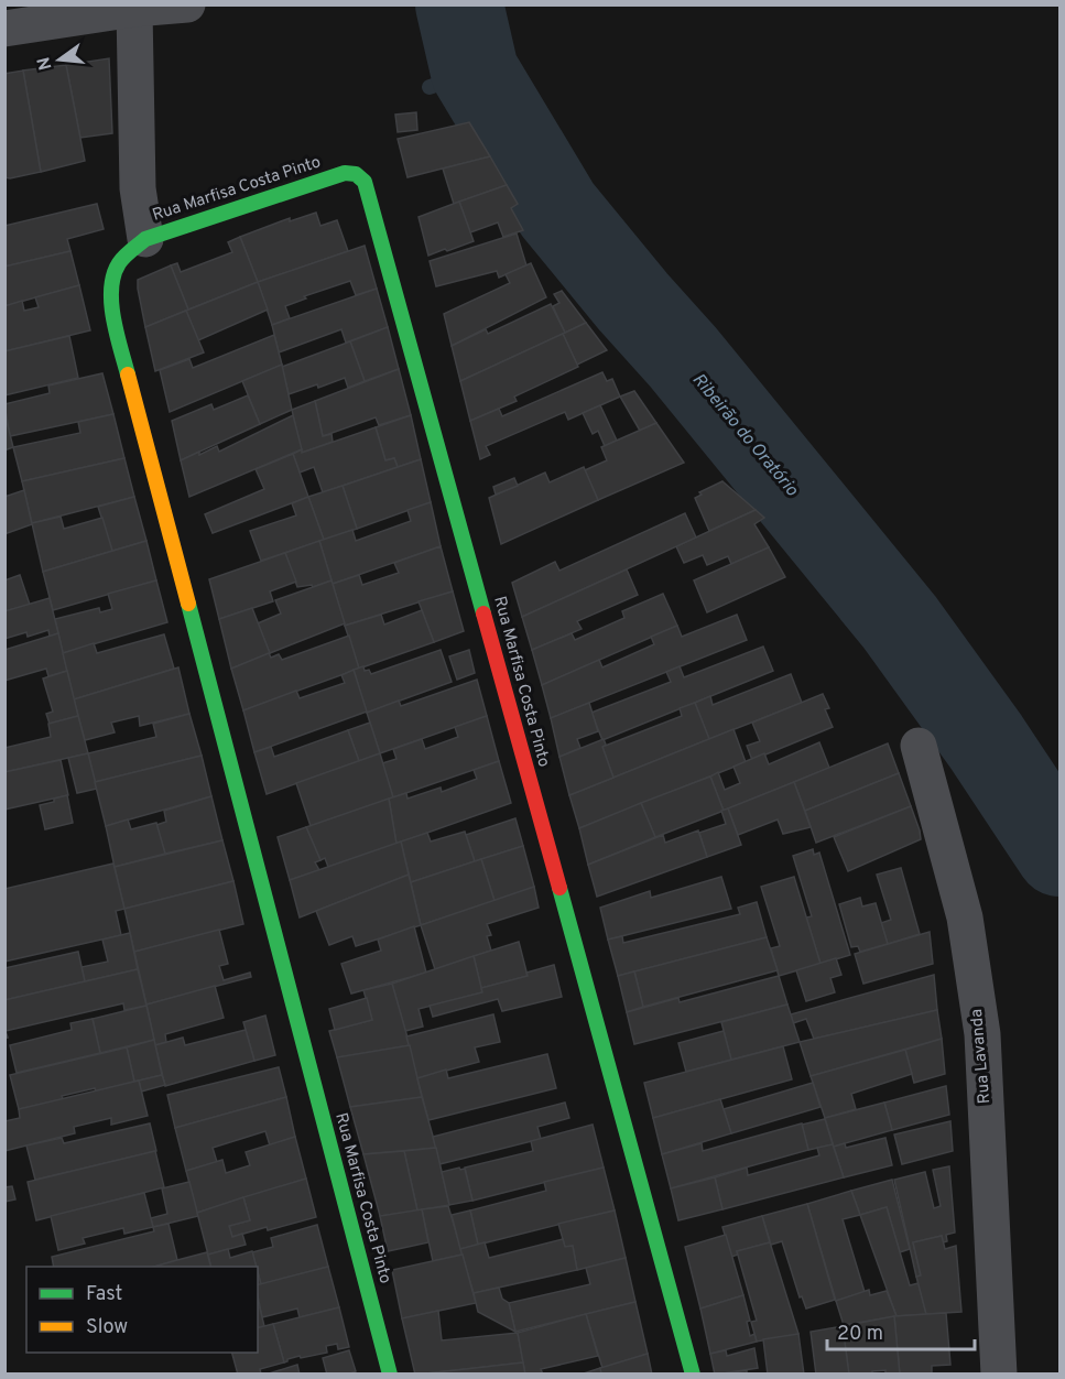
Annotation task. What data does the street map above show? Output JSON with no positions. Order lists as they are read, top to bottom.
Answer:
{
  "streets": {
    "street": ["Rua Marfisa Costa Pinto", "Rua Lavanda"]
  },
  "water": ["Ribeirão do Oratório"],
  "legend": ["Fast", "Slow"],
  "scale_bar": "20 m",
  "north": "left"
}
